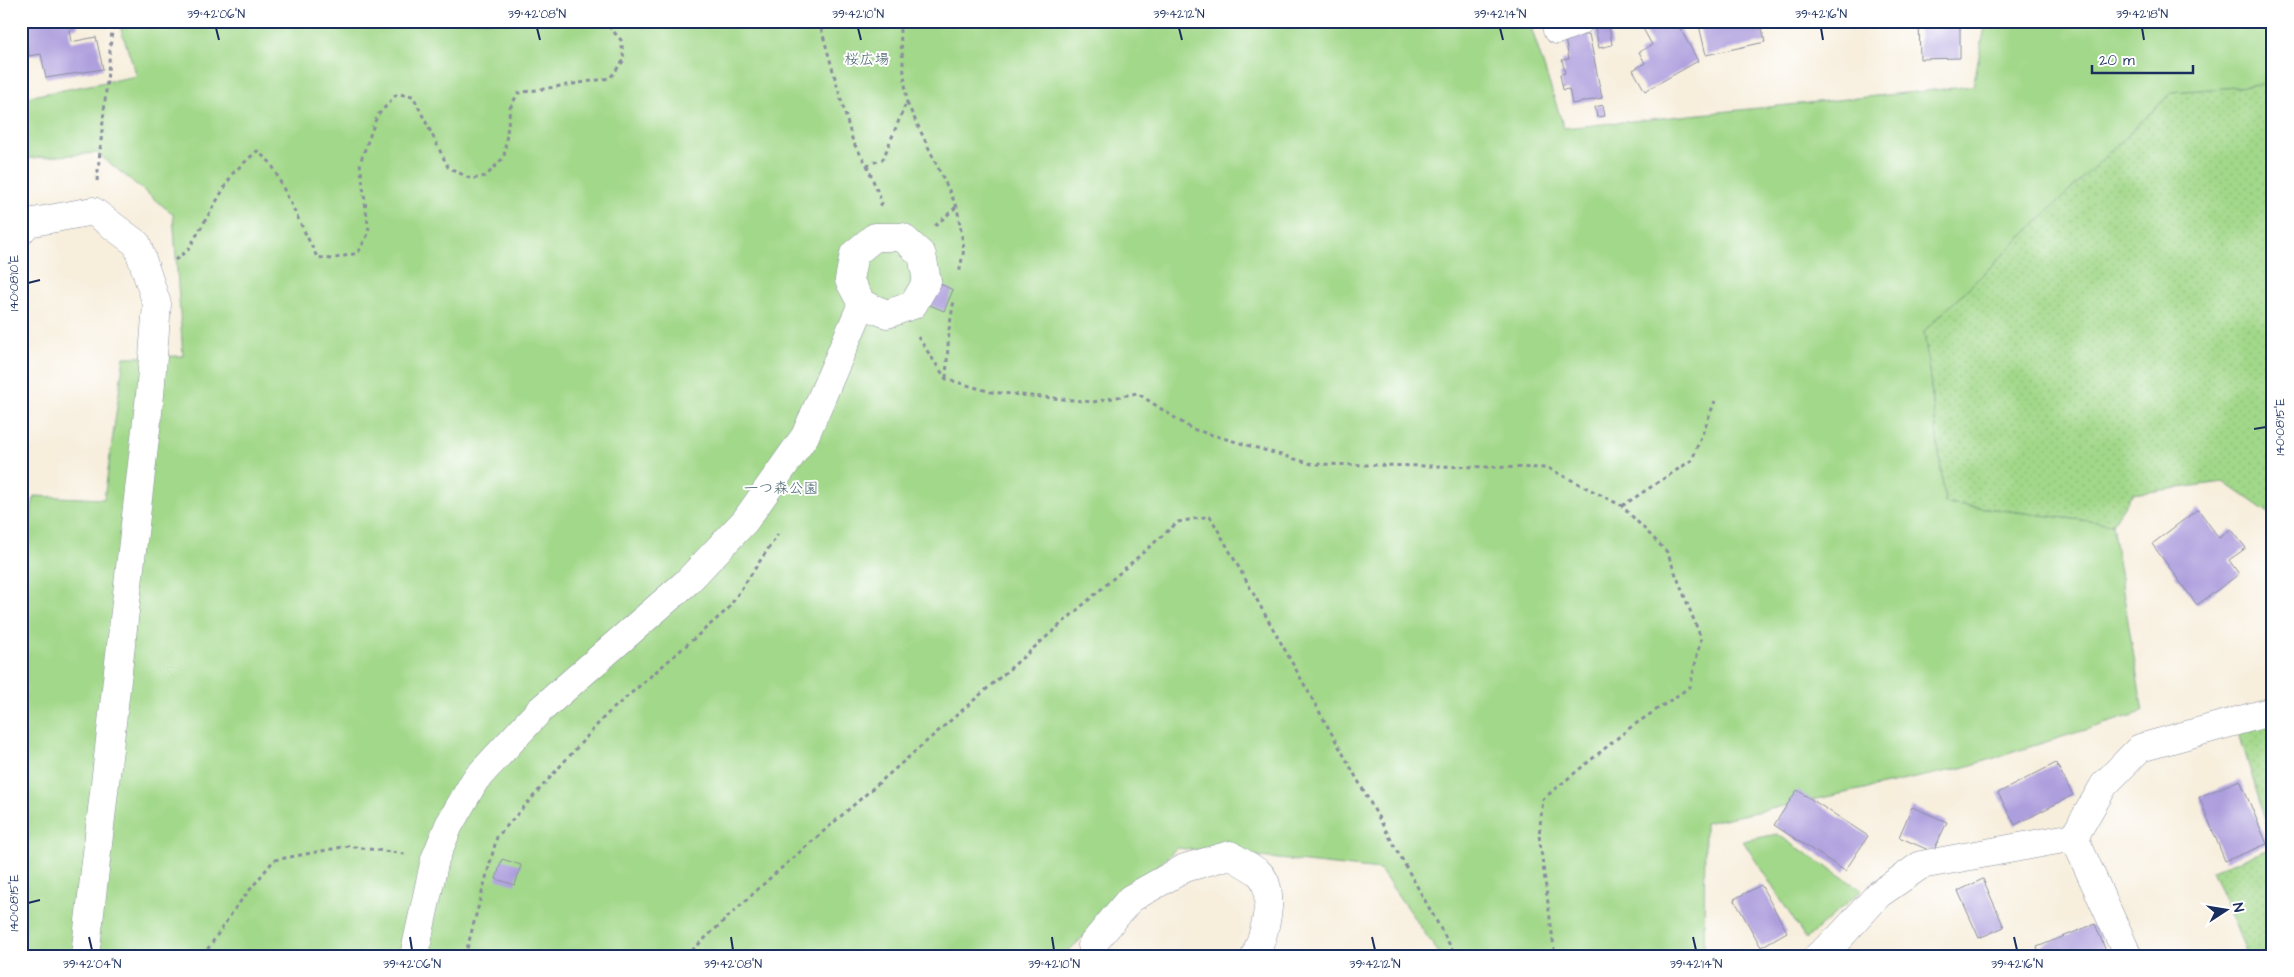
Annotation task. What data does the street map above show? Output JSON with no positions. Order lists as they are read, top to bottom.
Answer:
{
  "parks": ["桜広場", "一つ森公園"],
  "scale_bar": "20 m",
  "north": "right",
  "coordinates": [
    "39°42'06\"N",
    "39°42'08\"N",
    "39°42'10\"N",
    "39°42'12\"N",
    "39°42'14\"N",
    "39°42'16\"N",
    "39°42'18\"N",
    "140°08'10\"E",
    "140°08'15\"E",
    "39°42'04\"N"
  ]
}
